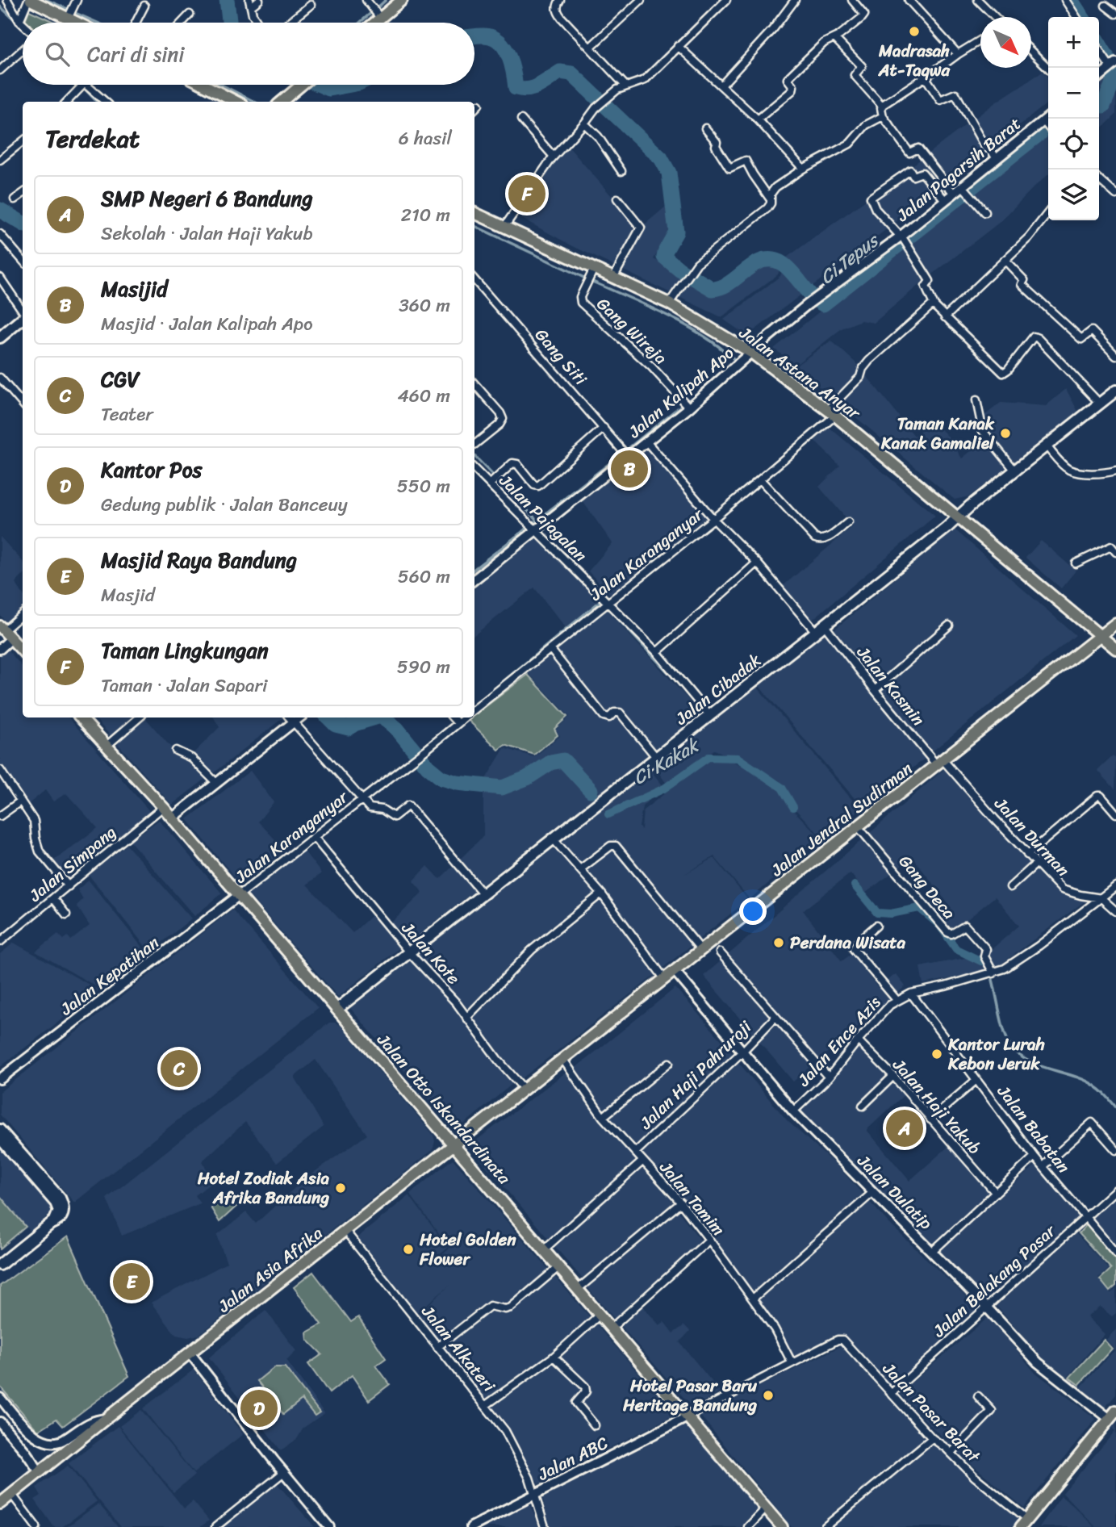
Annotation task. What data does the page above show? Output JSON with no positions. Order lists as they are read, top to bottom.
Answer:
{
  "streets": {
    "main road": [
      "Jalan Astana Anyar",
      "Jalan Cibadak",
      "Jalan Jendral Sudirman",
      "Jalan Otto Iskandardinata",
      "Jalan Asia Afrika"
    ],
    "street": [
      "Jalan Pagarsih Barat",
      "Gang Wireja",
      "Gang Siti",
      "Jalan Kalipah Apo",
      "Jalan Pajagalan",
      "Jalan Karanganyar",
      "Jalan Kasmin",
      "Jalan Durman",
      "Jalan Simpang",
      "Gang Deca",
      "Jalan Kote",
      "Jalan Kepatihan",
      "Jalan Ence Azis",
      "Jalan Haji Pahruroji",
      "Jalan Haji Yakub",
      "Jalan Babatan",
      "Jalan Dulatip",
      "Jalan Tamim",
      "Jalan Belakang Pasar",
      "Jalan Alkateri",
      "Jalan Pasar Barat",
      "Jalan ABC"
    ]
  },
  "crossings": [
    ["Jalan Pagarsih Barat", "Jalan Astana Anyar"],
    ["Jalan Pagarsih Barat", "Jalan Kalipah Apo"],
    ["Gang Wireja", "Jalan Astana Anyar"],
    ["Gang Wireja", "Jalan Kalipah Apo"],
    ["Gang Siti", "Jalan Kalipah Apo"],
    ["Jalan Astana Anyar", "Jalan Kalipah Apo"],
    ["Jalan Astana Anyar", "Jalan Karanganyar"],
    ["Jalan Astana Anyar", "Jalan Cibadak"],
    ["Jalan Astana Anyar", "Jalan Jendral Sudirman"],
    ["Jalan Kalipah Apo", "Jalan Pajagalan"],
    ["Jalan Pajagalan", "Jalan Karanganyar"],
    ["Jalan Pajagalan", "Jalan Cibadak"],
    ["Jalan Karanganyar", "Jalan Kasmin"],
    ["Jalan Karanganyar", "Jalan Kote"],
    ["Jalan Karanganyar", "Jalan Kepatihan"],
    ["Jalan Karanganyar", "Jalan Otto Iskandardinata"],
    ["Jalan Kasmin", "Jalan Cibadak"],
    ["Jalan Kasmin", "Jalan Jendral Sudirman"],
    ["Jalan Kasmin", "Jalan Durman"],
    ["Jalan Cibadak", "Jalan Kote"],
    ["Jalan Cibadak", "Jalan Otto Iskandardinata"],
    ["Jalan Jendral Sudirman", "Jalan Durman"],
    ["Jalan Jendral Sudirman", "Gang Deca"],
    ["Jalan Jendral Sudirman", "Jalan Kote"],
    ["Jalan Jendral Sudirman", "Jalan Otto Iskandardinata"],
    ["Jalan Jendral Sudirman", "Jalan Dulatip"],
    ["Jalan Jendral Sudirman", "Jalan Tamim"],
    ["Jalan Jendral Sudirman", "Jalan Asia Afrika"],
    ["Jalan Durman", "Jalan Ence Azis"],
    ["Jalan Simpang", "Jalan Otto Iskandardinata"],
    ["Gang Deca", "Jalan Ence Azis"],
    ["Jalan Kepatihan", "Jalan Otto Iskandardinata"],
    ["Jalan Ence Azis", "Jalan Haji Yakub"],
    ["Jalan Ence Azis", "Jalan Babatan"],
    ["Jalan Ence Azis", "Jalan Dulatip"],
    ["Jalan Haji Pahruroji", "Jalan Dulatip"],
    ["Jalan Haji Pahruroji", "Jalan Tamim"],
    ["Jalan Otto Iskandardinata", "Jalan Asia Afrika"],
    ["Jalan Otto Iskandardinata", "Jalan ABC"],
    ["Jalan Babatan", "Jalan Belakang Pasar"],
    ["Jalan Dulatip", "Jalan Belakang Pasar"],
    ["Jalan Tamim", "Jalan Pasar Barat"],
    ["Jalan Asia Afrika", "Jalan Alkateri"],
    ["Jalan Belakang Pasar", "Jalan Pasar Barat"],
    ["Jalan Alkateri", "Jalan ABC"]
  ],
  "water": ["Ci Tepus", "Ci Kakak"],
  "places": [
    "Madrasah At-Taqwa",
    "Taman Kanak Kanak Gamaliel",
    "Perdana Wisata",
    "Kantor Lurah Kebon Jeruk",
    "Hotel Zodiak Asia Afrika Bandung",
    "Hotel Golden Flower",
    "Hotel Pasar Baru Heritage Bandung"
  ],
  "north": "bottom right",
  "page": {
    "map_buttons": ["+", "−"],
    "search": "Cari di sini",
    "heading": ["Terdekat", "6 hasil"],
    "pins": [
      "F",
      "B",
      "C",
      "A",
      "E",
      "D"
    ],
    "list": [
      {
        "mark": "A",
        "name": "SMP Negeri 6 Bandung",
        "note": "Sekolah · Jalan Haji Yakub",
        "value": "210 m"
      },
      {
        "mark": "B",
        "name": "Masijid",
        "note": "Masjid · Jalan Kalipah Apo",
        "value": "360 m"
      },
      {
        "mark": "C",
        "name": "CGV",
        "note": "Teater",
        "value": "460 m"
      },
      {
        "mark": "D",
        "name": "Kantor Pos",
        "note": "Gedung publik · Jalan Banceuy",
        "value": "550 m"
      },
      {
        "mark": "E",
        "name": "Masjid Raya Bandung",
        "note": "Masjid",
        "value": "560 m"
      },
      {
        "mark": "F",
        "name": "Taman Lingkungan",
        "note": "Taman · Jalan Sapari",
        "value": "590 m"
      }
    ]
  }
}
